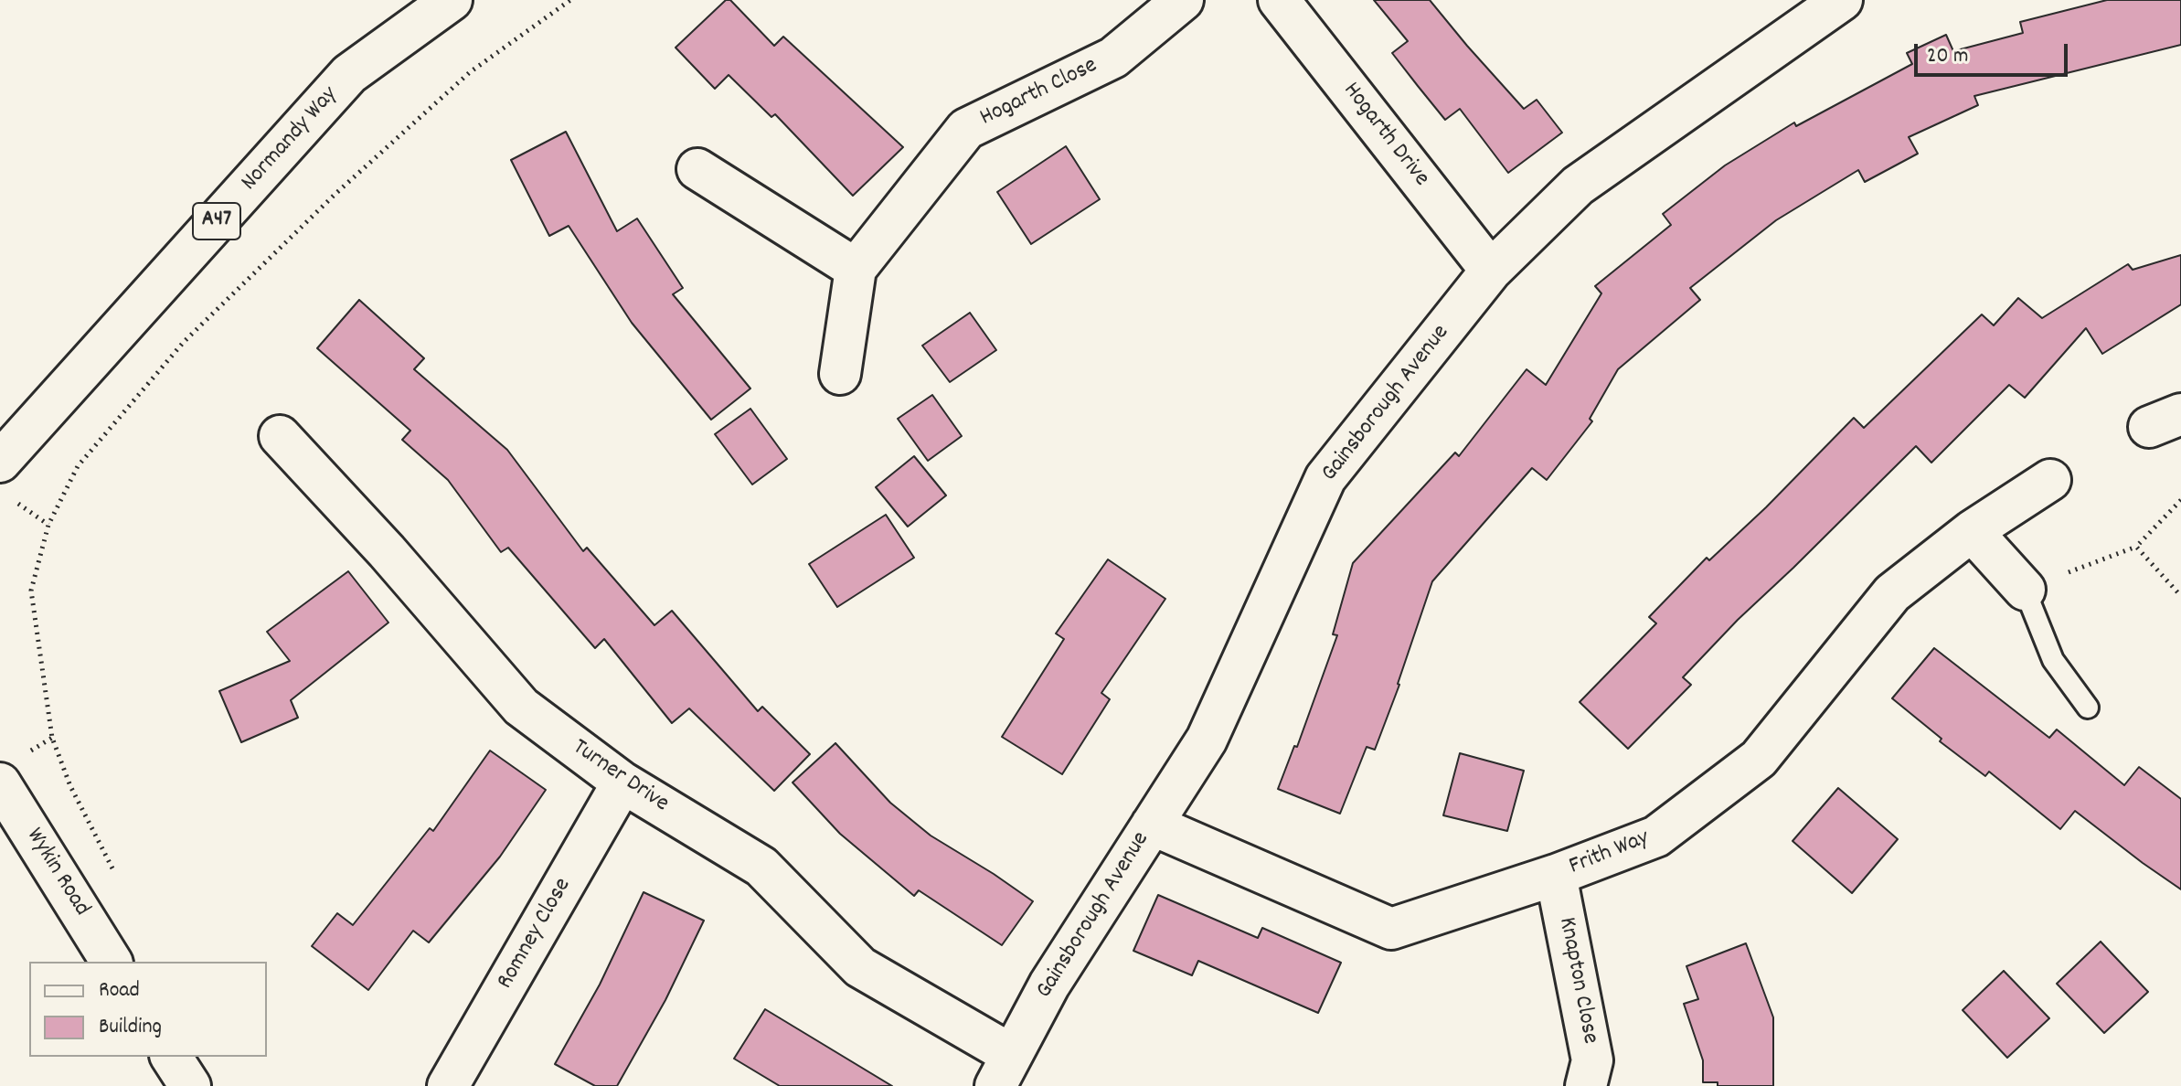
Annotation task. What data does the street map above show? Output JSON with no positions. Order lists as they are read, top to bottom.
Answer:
{
  "streets": {
    "street": [
      "Hogarth Close",
      "Hogarth Drive",
      "Normandy Way",
      "A47",
      "Gainsborough Avenue",
      "Turner Drive",
      "Frith Way",
      "Wykin Road",
      "Romney Close",
      "Knapton Close"
    ]
  },
  "crossings": [
    ["Hogarth Drive", "Gainsborough Avenue"],
    ["Gainsborough Avenue", "Turner Drive"],
    ["Gainsborough Avenue", "Frith Way"],
    ["Turner Drive", "Romney Close"],
    ["Frith Way", "Knapton Close"]
  ],
  "legend": ["Road", "Building"],
  "scale_bar": "20 m"
}
